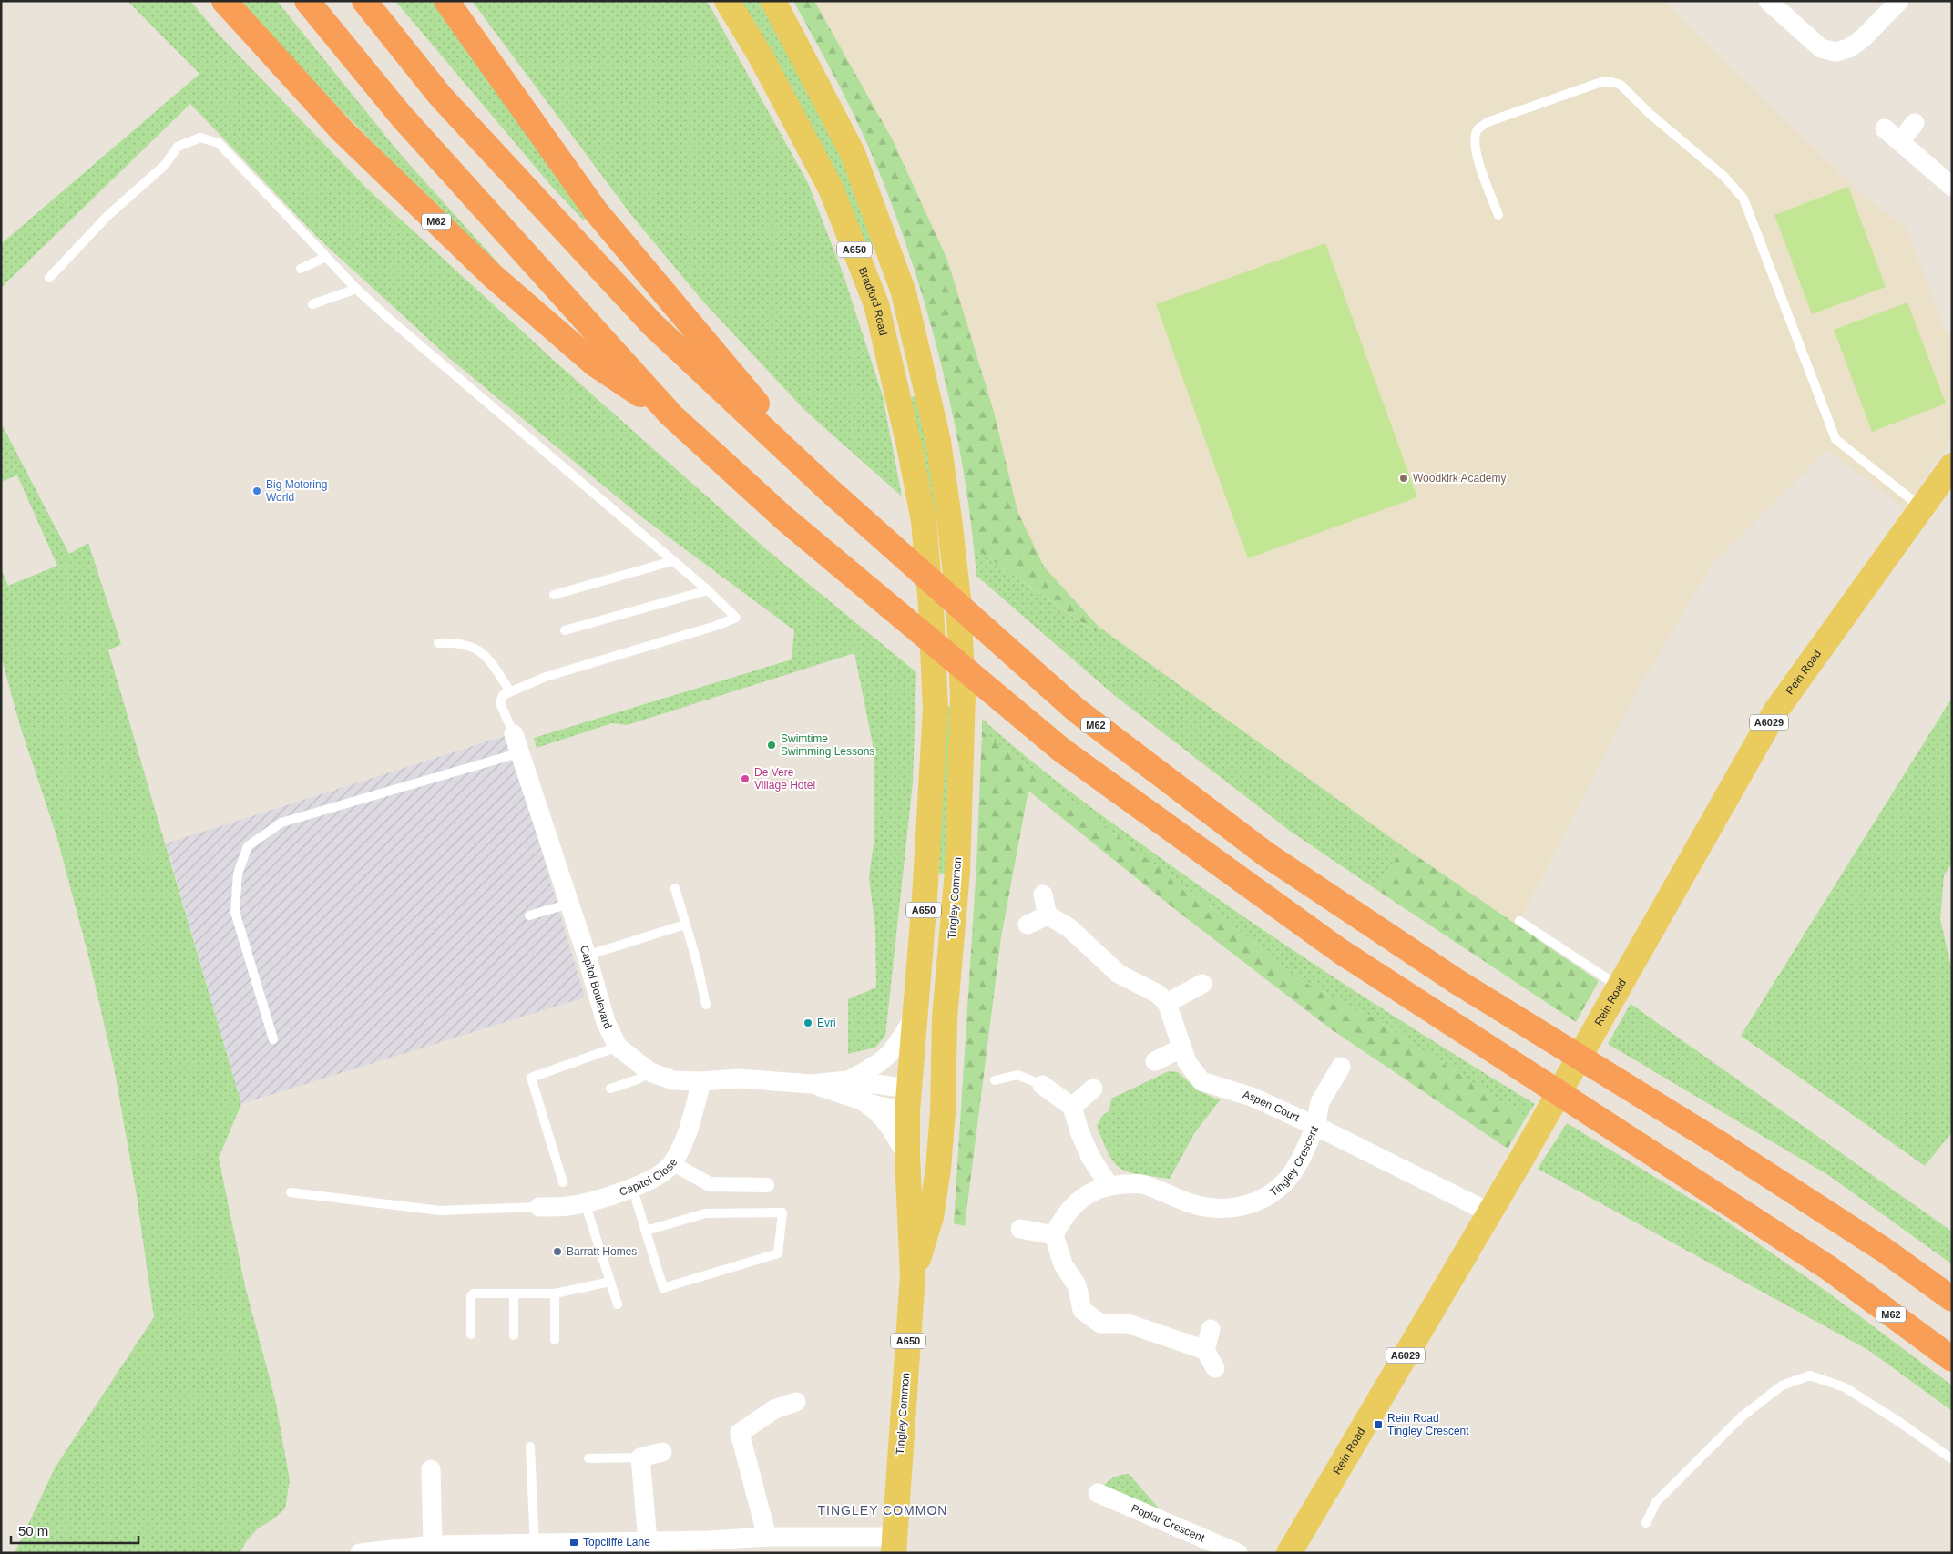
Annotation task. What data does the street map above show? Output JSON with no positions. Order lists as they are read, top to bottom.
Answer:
{
  "streets": {
    "highway": ["M62"],
    "main road": [
      "A650",
      "Bradford Road",
      "Rein Road",
      "A6029",
      "Tingley Common"
    ],
    "street": [
      "Capitol Boulevard",
      "Aspen Court",
      "Tingley Crescent",
      "Capitol Close",
      "Poplar Crescent"
    ]
  },
  "crossings": [
    ["Bradford Road", "Tingley Common"],
    ["Rein Road", "Tingley Crescent"],
    ["Tingley Common", "Capitol Boulevard"],
    ["Capitol Boulevard", "Capitol Close"],
    ["Aspen Court", "Tingley Crescent"]
  ],
  "districts": ["TINGLEY COMMON"],
  "places": {
    "other": [
      "Woodkirk Academy",
      "Big Motoring World",
      "Swimtime Swimming Lessons",
      "De Vere Village Hotel",
      "Evri",
      "Barratt Homes"
    ],
    "transit": ["Rein Road Tingley Crescent", "Topcliffe Lane"]
  },
  "scale_bar": "50 m"
}
